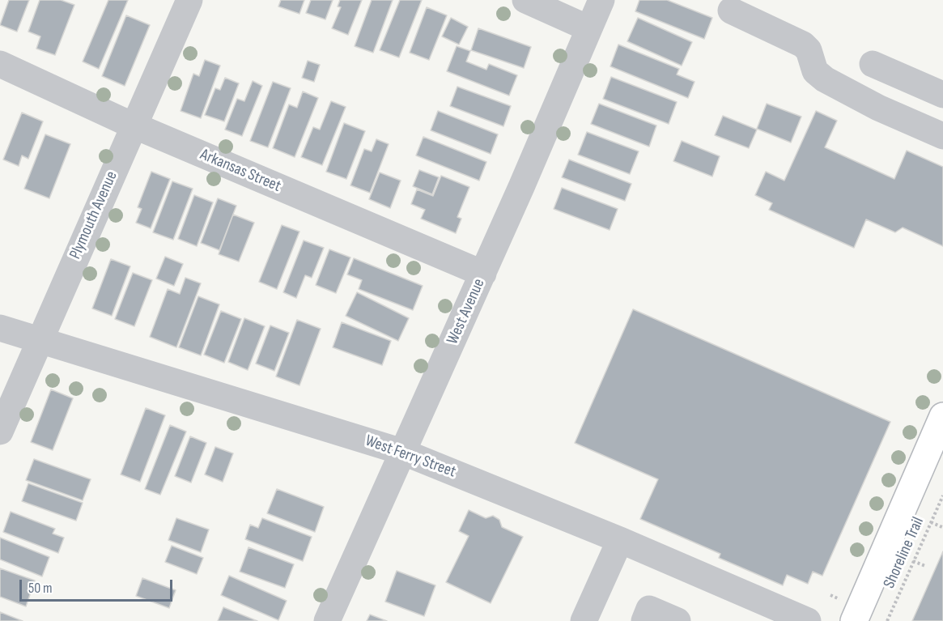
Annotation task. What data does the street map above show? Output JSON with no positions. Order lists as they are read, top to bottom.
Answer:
{
  "streets": {
    "street": [
      "Arkansas Street",
      "Plymouth Avenue",
      "West Avenue",
      "West Ferry Street"
    ],
    "path": ["Shoreline Trail"]
  },
  "crossings": [
    ["Arkansas Street", "Plymouth Avenue"],
    ["Arkansas Street", "West Avenue"],
    ["Plymouth Avenue", "West Ferry Street"],
    ["West Avenue", "West Ferry Street"]
  ],
  "scale_bar": "50 m"
}
